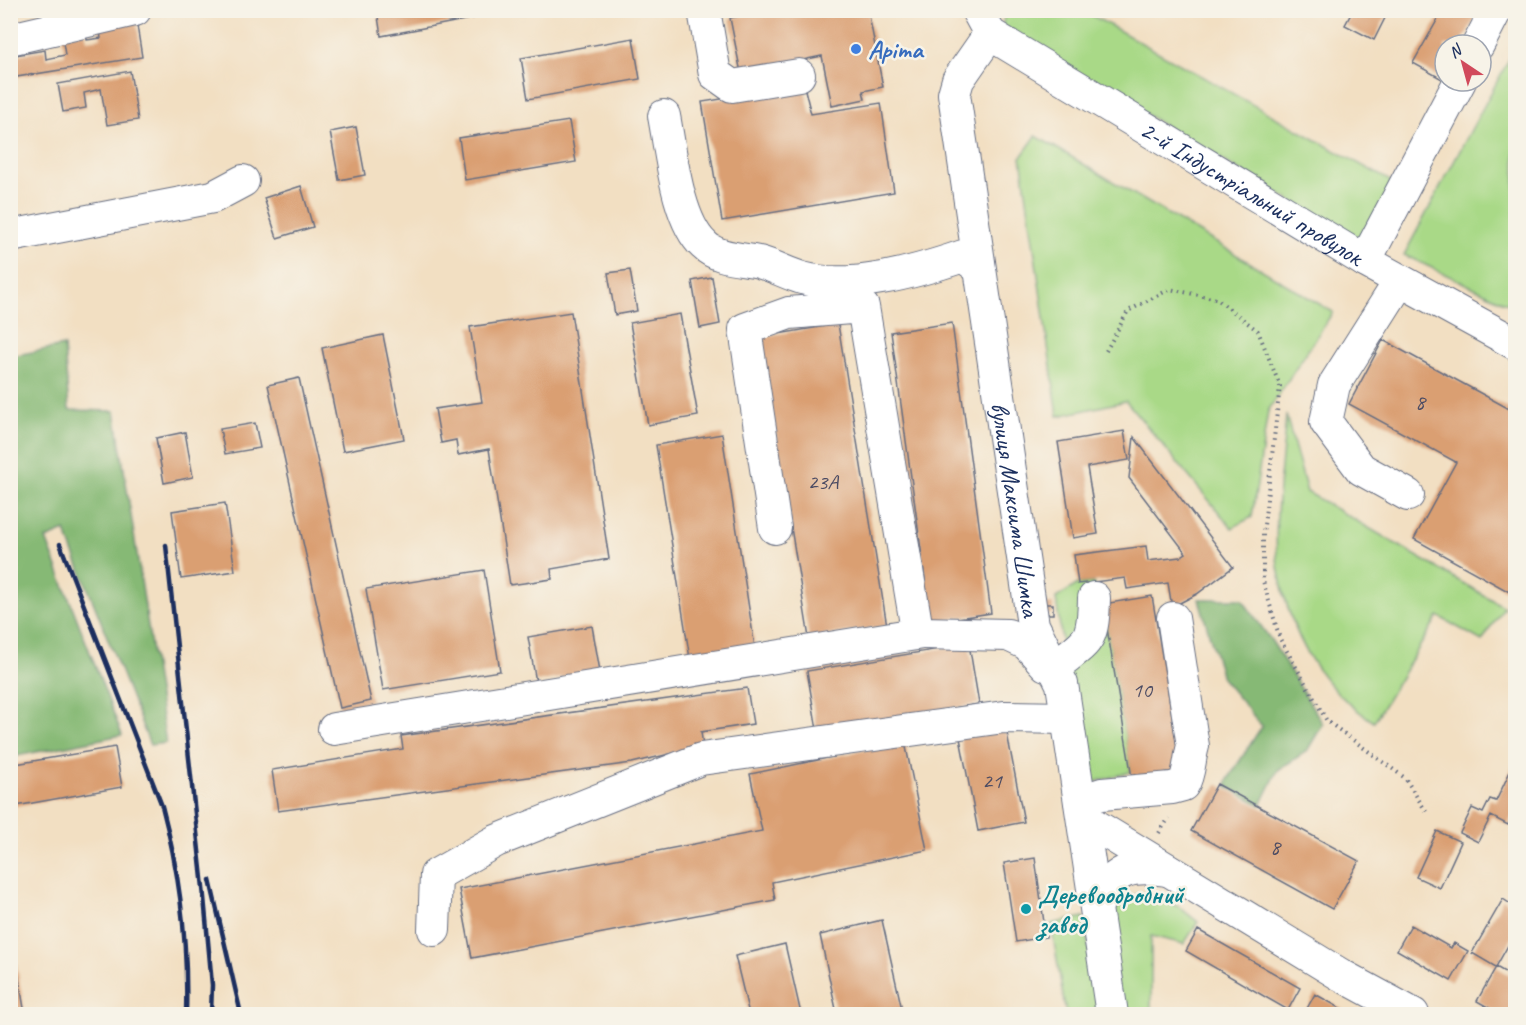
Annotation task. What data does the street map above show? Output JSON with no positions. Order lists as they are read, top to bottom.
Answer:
{
  "streets": {
    "street": ["2-й Індустріальний провулок", "вулиця Максима Шимка"]
  },
  "crossings": [
    ["2-й Індустріальний провулок", "вулиця Максима Шимка"]
  ],
  "places": ["Аріта", "Деревообробний завод"],
  "house_numbers": [
    "8",
    "23А",
    "10",
    "21",
    "8"
  ],
  "north": "top left"
}
